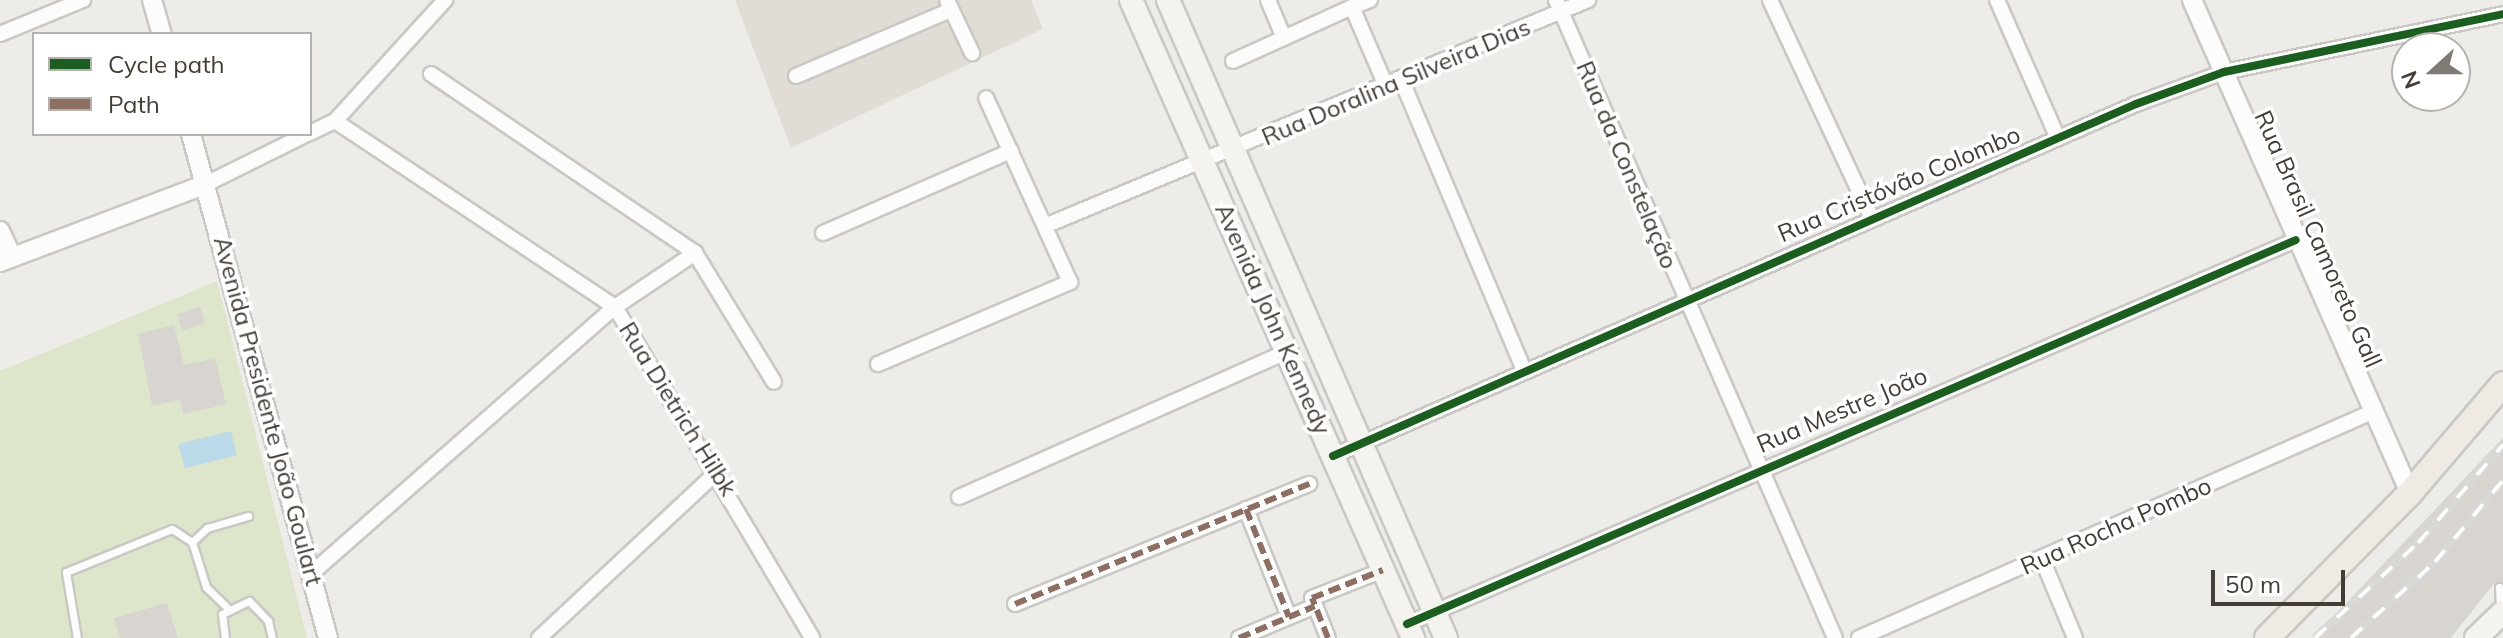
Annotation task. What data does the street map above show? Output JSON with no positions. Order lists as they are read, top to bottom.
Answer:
{
  "streets": {
    "main road": ["Avenida John Kennedy"],
    "street": [
      "Rua Doralina Silveira Dias",
      "Rua da Constelação",
      "Rua Cristóvão Colombo",
      "Rua Brasil Camoreto Gall",
      "Rua Dietrich Hilbk",
      "Rua Mestre João",
      "Avenida Presidente João Goulart",
      "Rua Rocha Pombo"
    ]
  },
  "crossings": [
    ["Rua Doralina Silveira Dias", "Rua da Constelação"],
    ["Rua Doralina Silveira Dias", "Avenida John Kennedy"],
    ["Rua da Constelação", "Rua Cristóvão Colombo"],
    ["Rua da Constelação", "Rua Mestre João"],
    ["Rua Cristóvão Colombo", "Rua Brasil Camoreto Gall"],
    ["Rua Cristóvão Colombo", "Avenida John Kennedy"],
    ["Rua Brasil Camoreto Gall", "Rua Mestre João"],
    ["Rua Brasil Camoreto Gall", "Rua Rocha Pombo"],
    ["Avenida John Kennedy", "Rua Mestre João"]
  ],
  "legend": ["Cycle path", "Path"],
  "scale_bar": "50 m",
  "north": "left"
}
